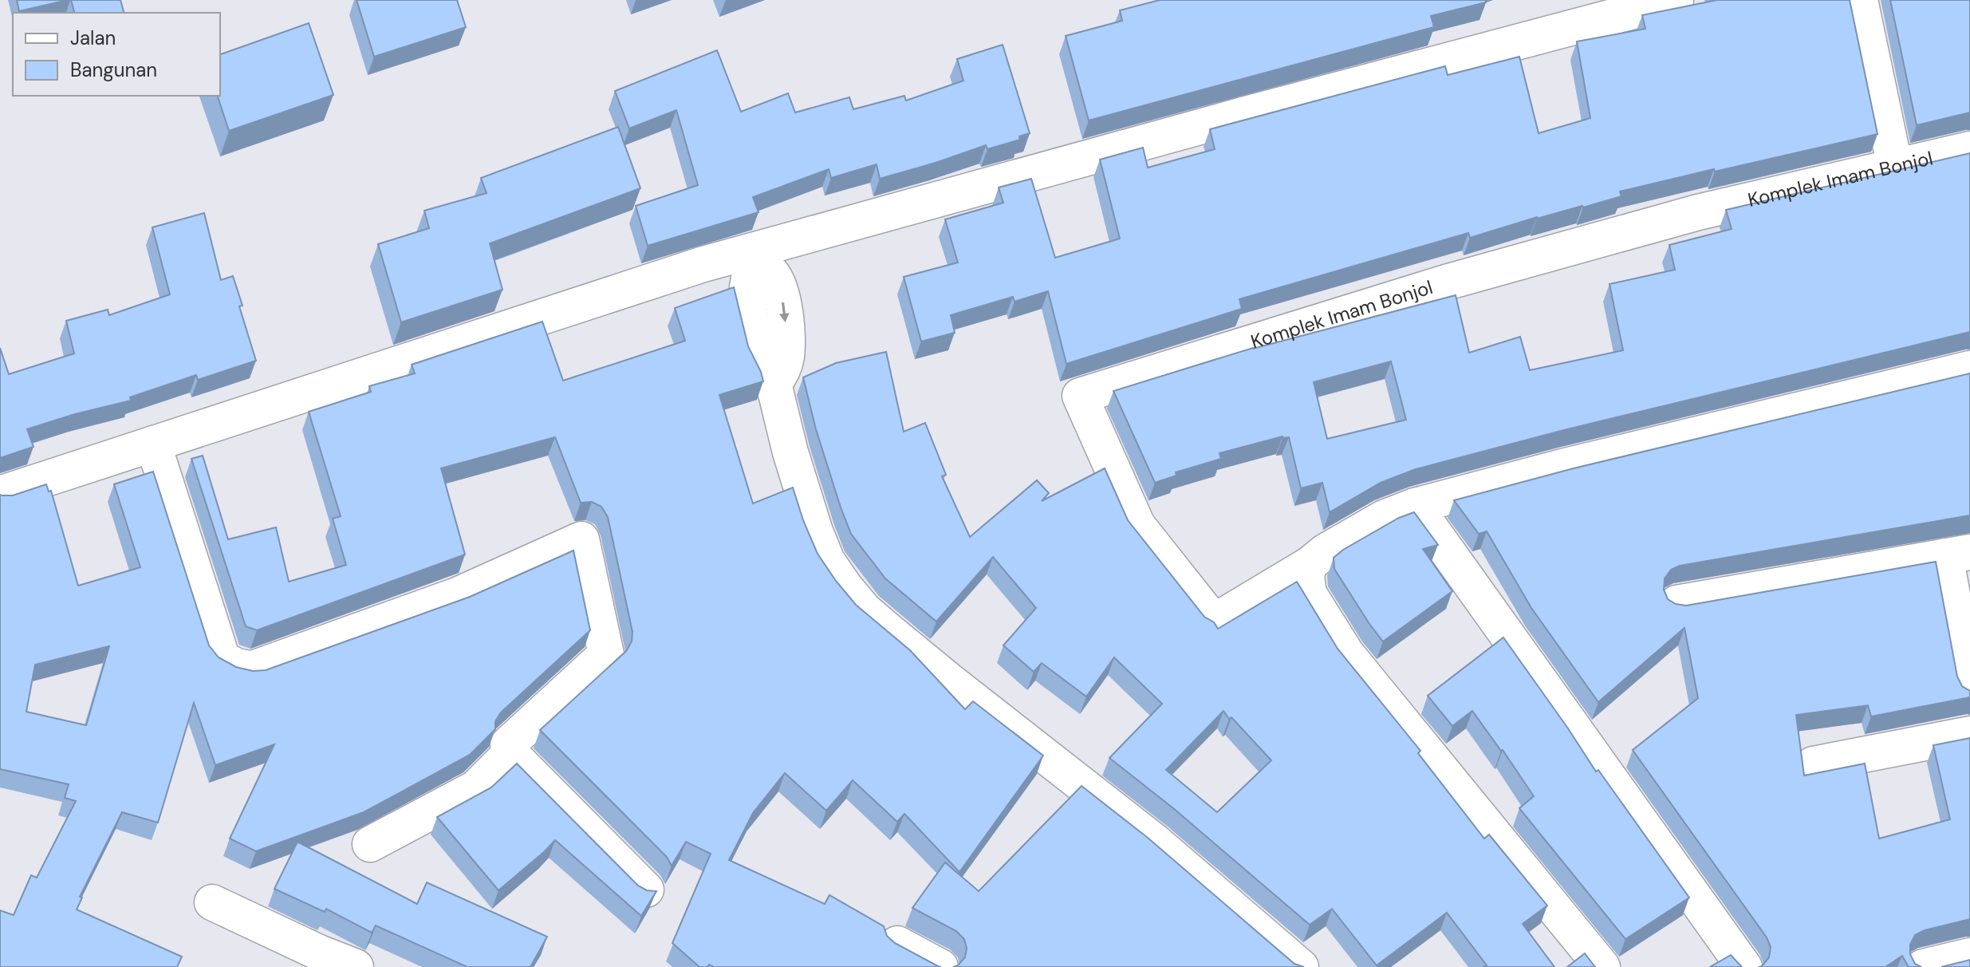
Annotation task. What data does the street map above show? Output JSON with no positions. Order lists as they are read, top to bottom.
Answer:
{
  "streets": {
    "street": ["Komplek Imam Bonjol"]
  },
  "legend": ["Jalan", "Bangunan"]
}
